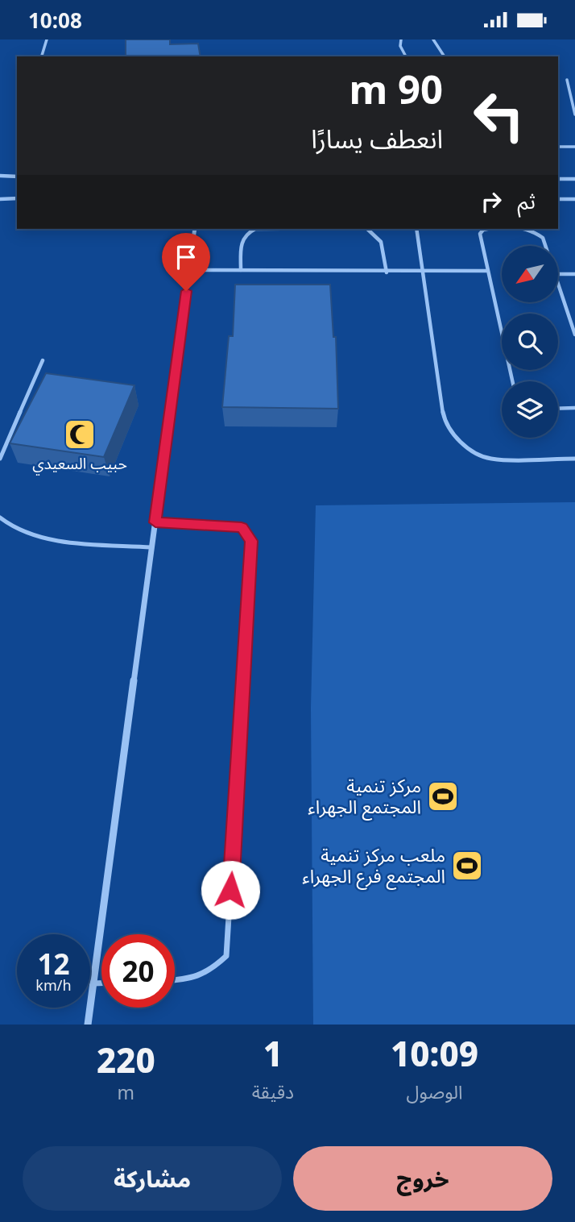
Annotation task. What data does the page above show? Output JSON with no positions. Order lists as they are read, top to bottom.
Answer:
{
  "places": {
    "mosque": ["حبيب السعيدي"],
    "sports": ["مركز تنمية المجتمع الجهراء", "ملعب مركز تنمية المجتمع فرع الجهراء"]
  },
  "north": "bottom left",
  "page": {
    "status": "10:08",
    "turn": ["90 m", "انعطف يسارًا"],
    "then": "ثم",
    "speed": "12 km/h",
    "limit": "20",
    "eta": [
      "10:09",
      "الوصول",
      "1",
      "دقيقة",
      "220",
      "m"
    ],
    "buttons": ["خروج", "مشاركة"]
  }
}
